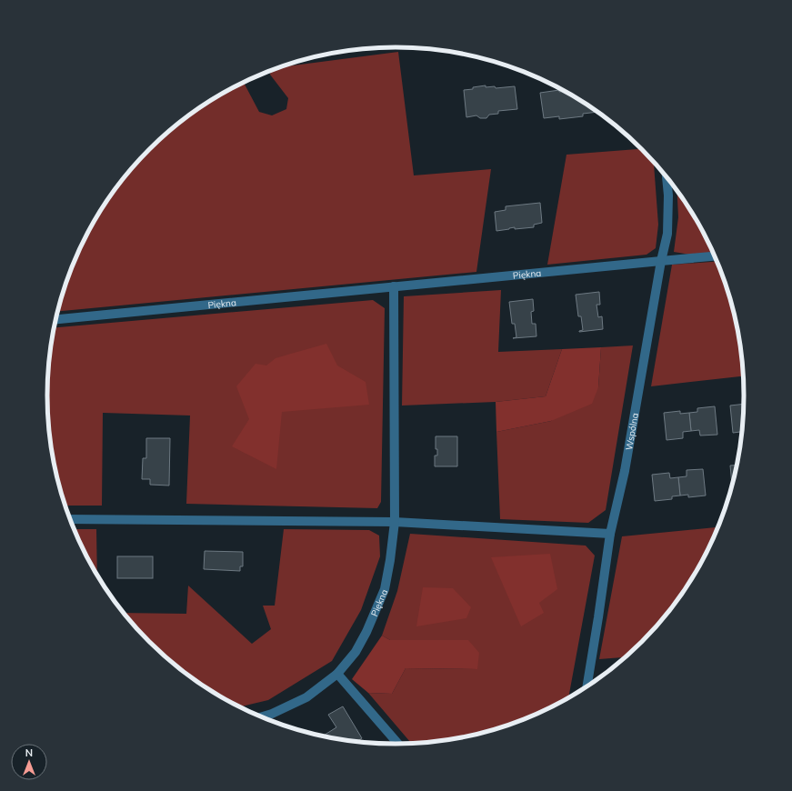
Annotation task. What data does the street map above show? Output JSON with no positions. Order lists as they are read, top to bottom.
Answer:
{
  "streets": {
    "street": ["Piękna", "Wspólna"]
  },
  "crossings": [
    ["Piękna", "Wspólna"]
  ],
  "north": "top"
}
